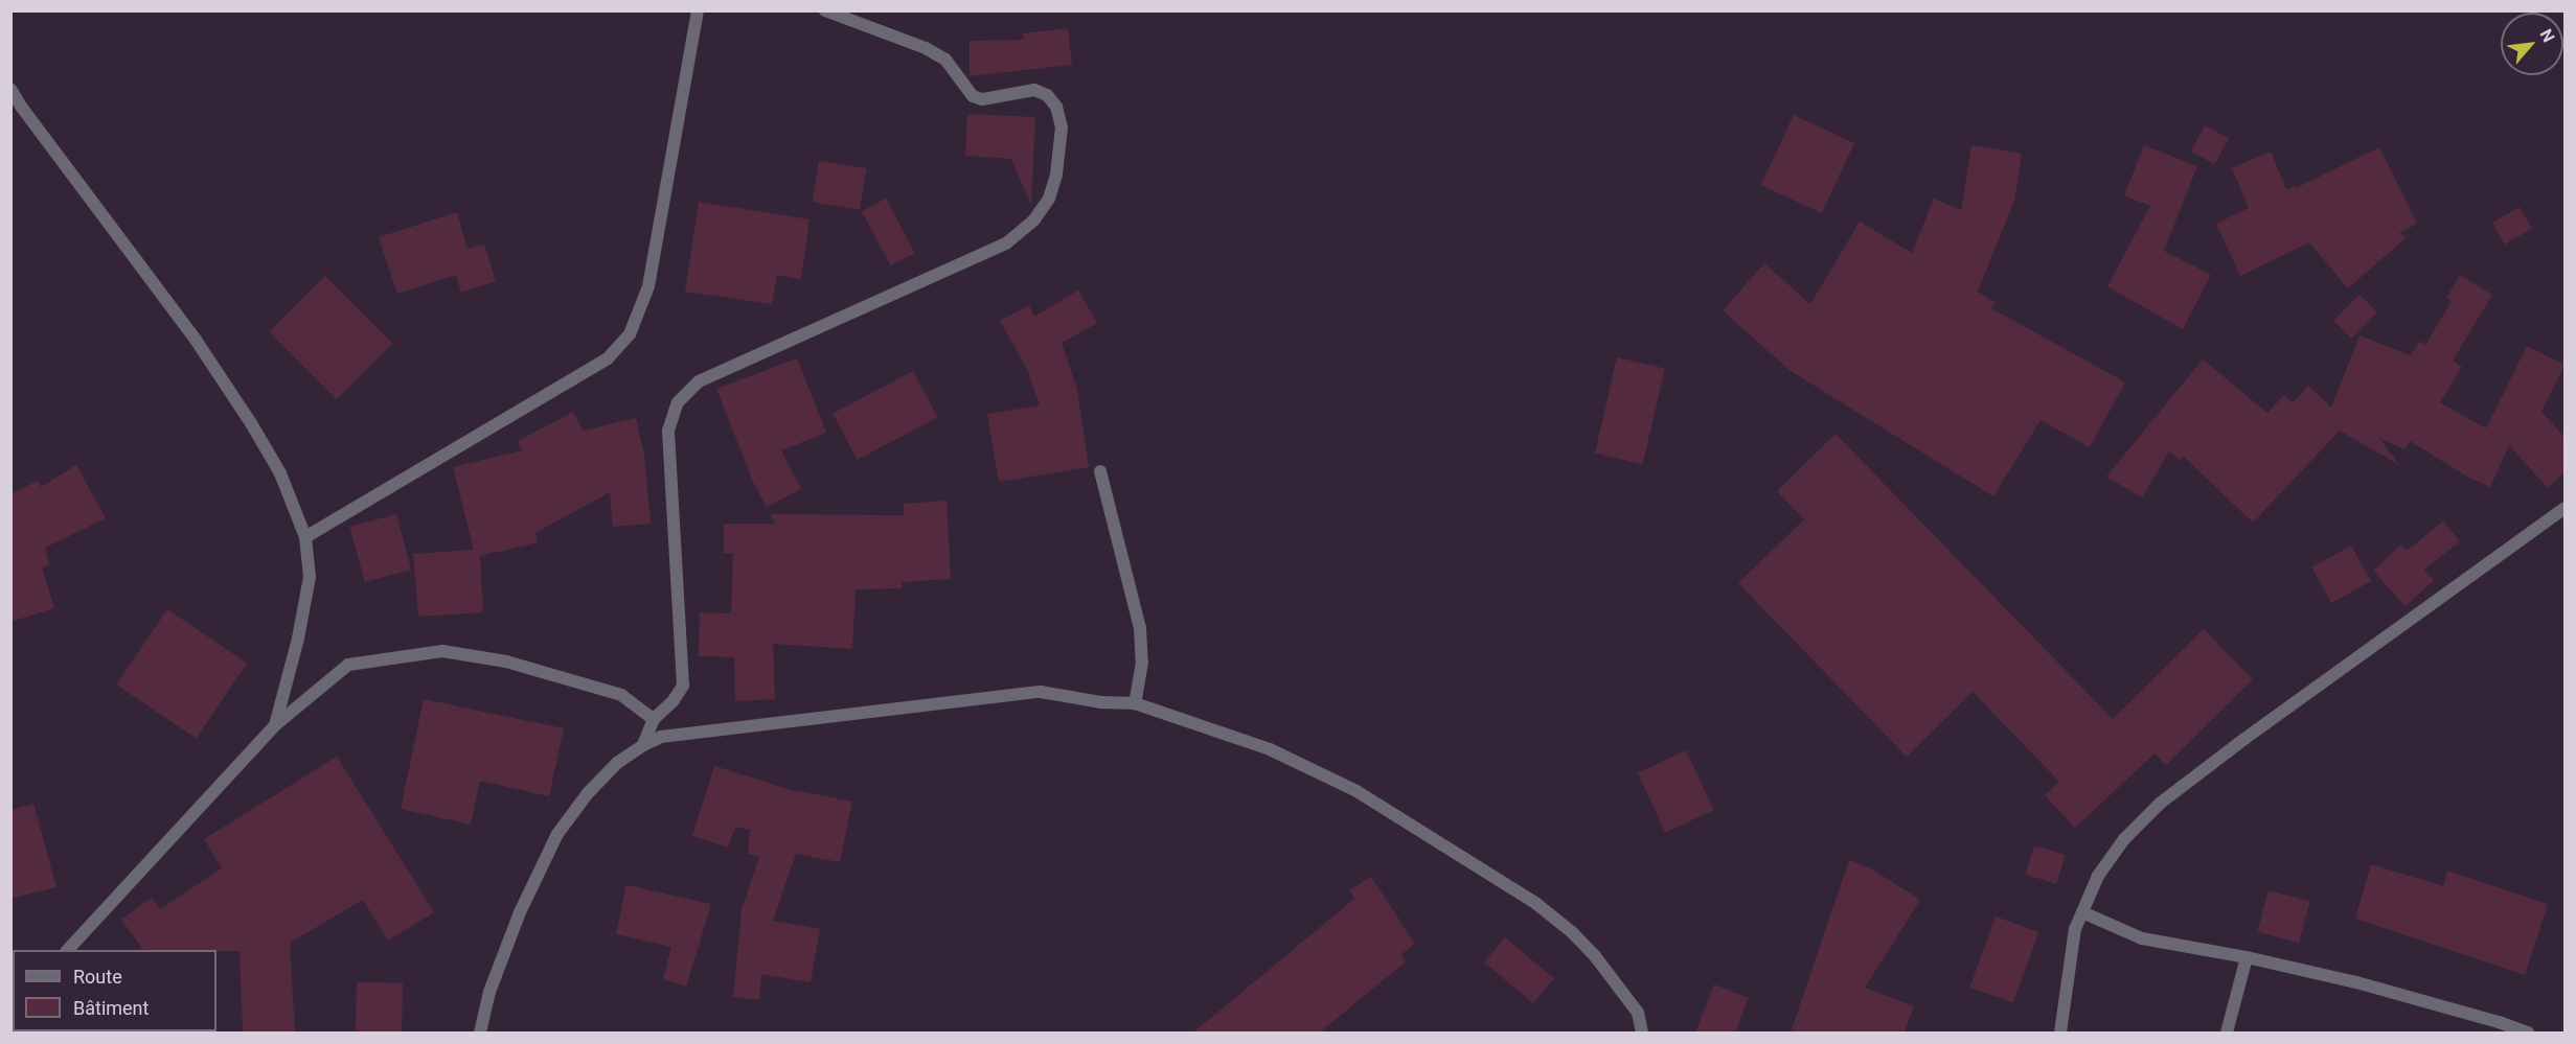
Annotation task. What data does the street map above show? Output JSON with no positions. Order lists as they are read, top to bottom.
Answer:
{
  "legend": ["Route", "Bâtiment"],
  "north": "top right"
}
